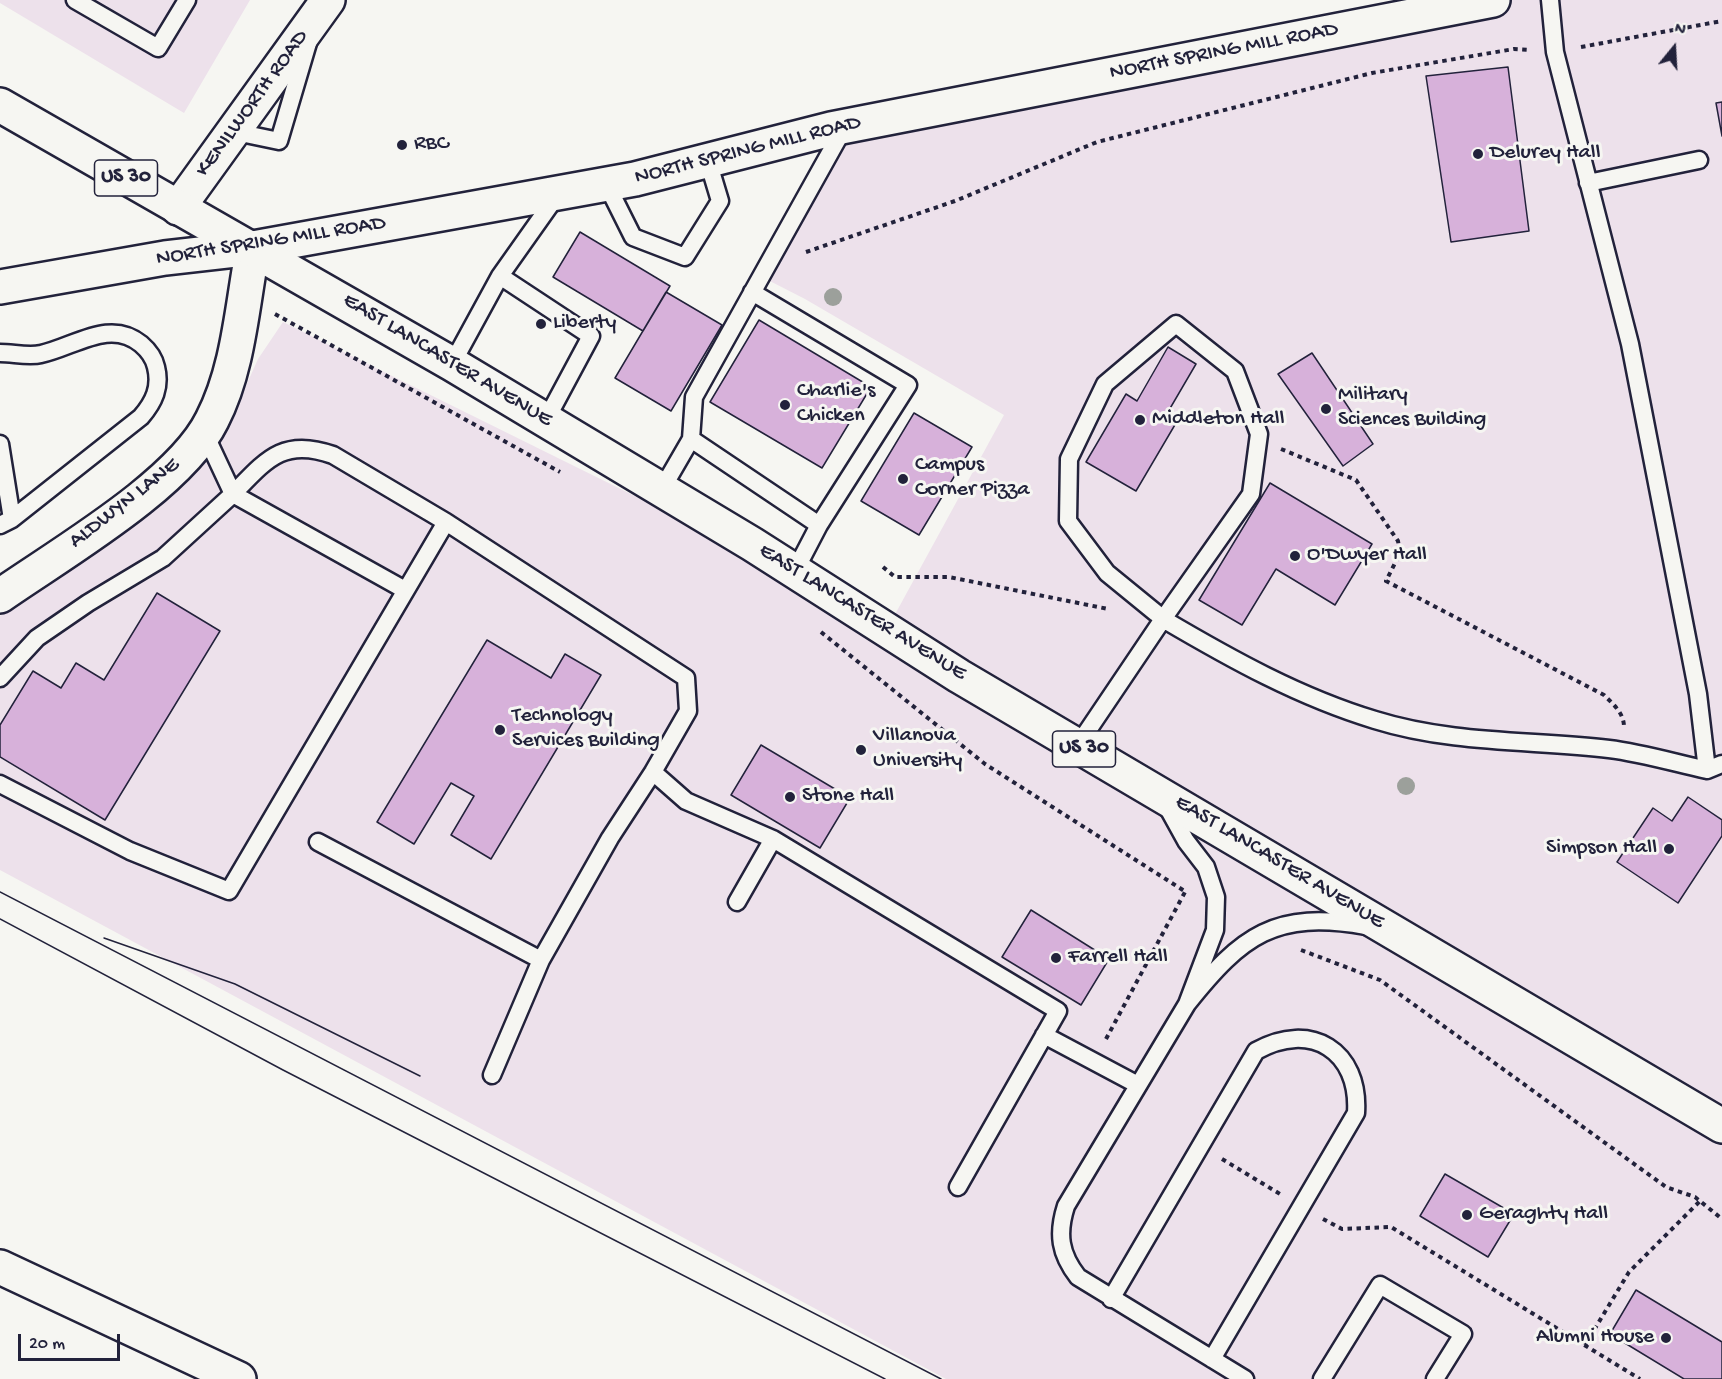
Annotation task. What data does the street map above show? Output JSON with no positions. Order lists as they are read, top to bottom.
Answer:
{
  "streets": {
    "main road": [
      "NORTH SPRING MILL ROAD",
      "KENILWORTH ROAD",
      "US 30",
      "EAST LANCASTER AVENUE",
      "ALDWYN LANE"
    ]
  },
  "crossings": [
    ["NORTH SPRING MILL ROAD", "EAST LANCASTER AVENUE"],
    ["NORTH SPRING MILL ROAD", "ALDWYN LANE"],
    ["KENILWORTH ROAD", "EAST LANCASTER AVENUE"],
    ["EAST LANCASTER AVENUE", "ALDWYN LANE"]
  ],
  "places": [
    "RBC",
    "Delurey Hall",
    "Liberty",
    "Charlie's Chicken",
    "Military Sciences Building",
    "Middleton Hall",
    "Campus Corner Pizza",
    "O'Dwyer Hall",
    "Technology Services Building",
    "Villanova University",
    "Stone Hall",
    "Simpson Hall",
    "Farrell Hall",
    "Geraghty Hall",
    "Alumni House"
  ],
  "scale_bar": "20 m",
  "north": "top"
}
